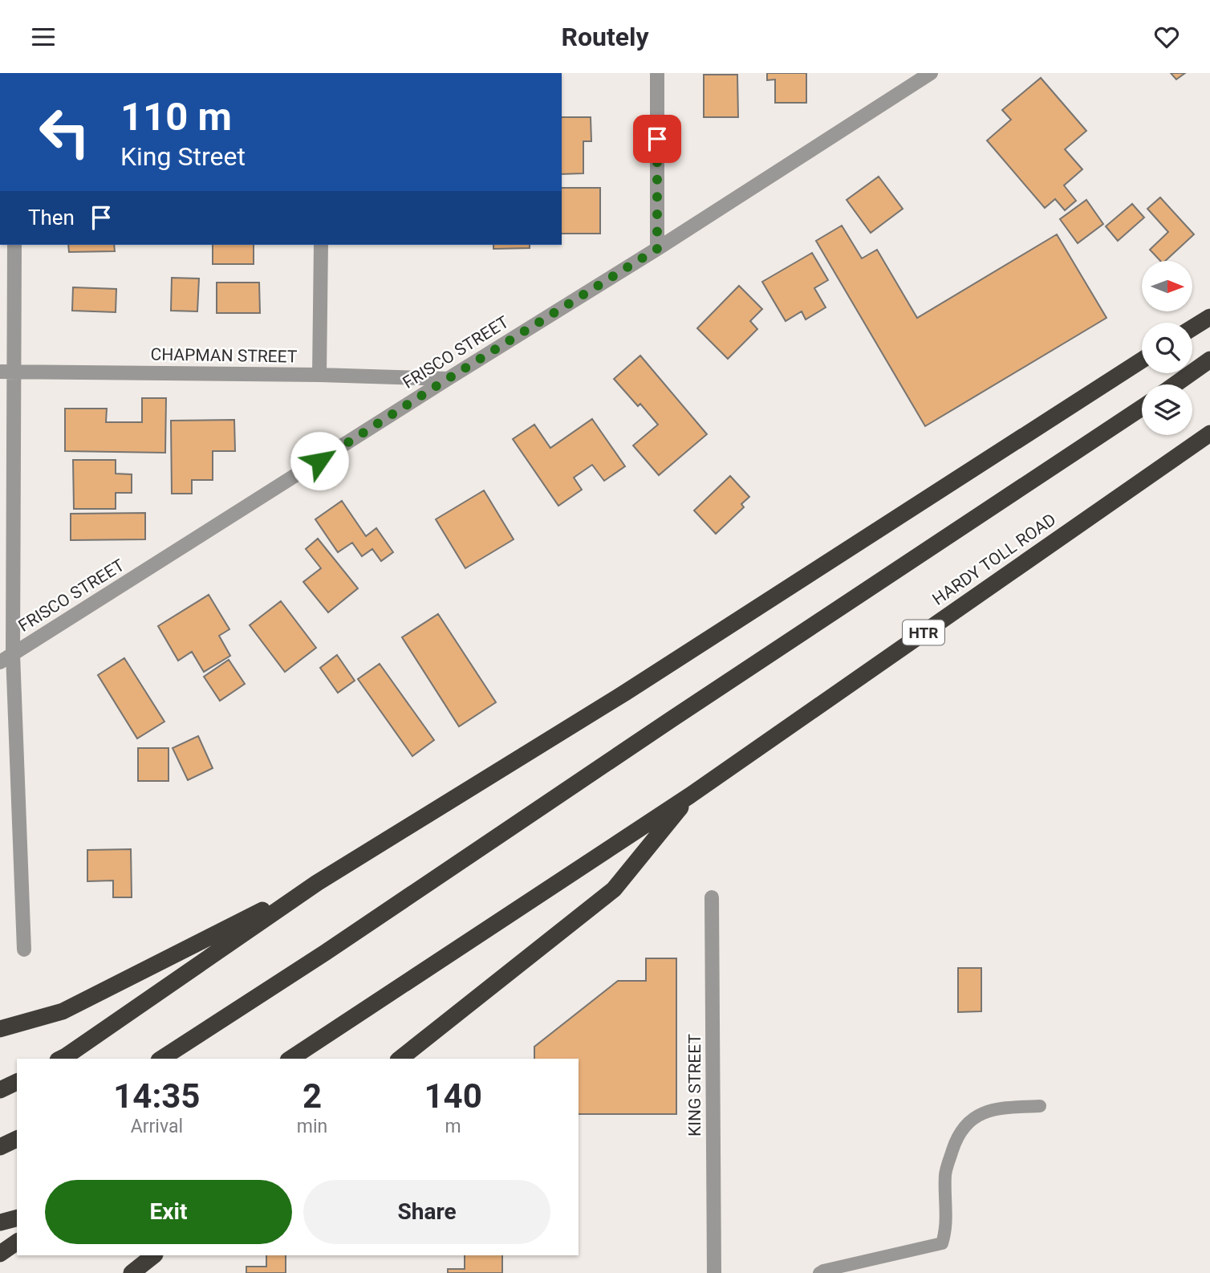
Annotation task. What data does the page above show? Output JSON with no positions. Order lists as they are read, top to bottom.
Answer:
{
  "streets": {
    "highway": ["HARDY TOLL ROAD", "HTR"],
    "street": ["FRISCO STREET", "CHAPMAN STREET", "KING STREET"]
  },
  "crossings": [
    ["FRISCO STREET", "CHAPMAN STREET"]
  ],
  "north": "right",
  "page": {
    "header": "Routely",
    "turn": ["110 m", "King Street"],
    "then": "Then",
    "eta": [
      "14:35",
      "Arrival",
      "2",
      "min",
      "140",
      "m"
    ],
    "buttons": ["Exit", "Share"]
  }
}
